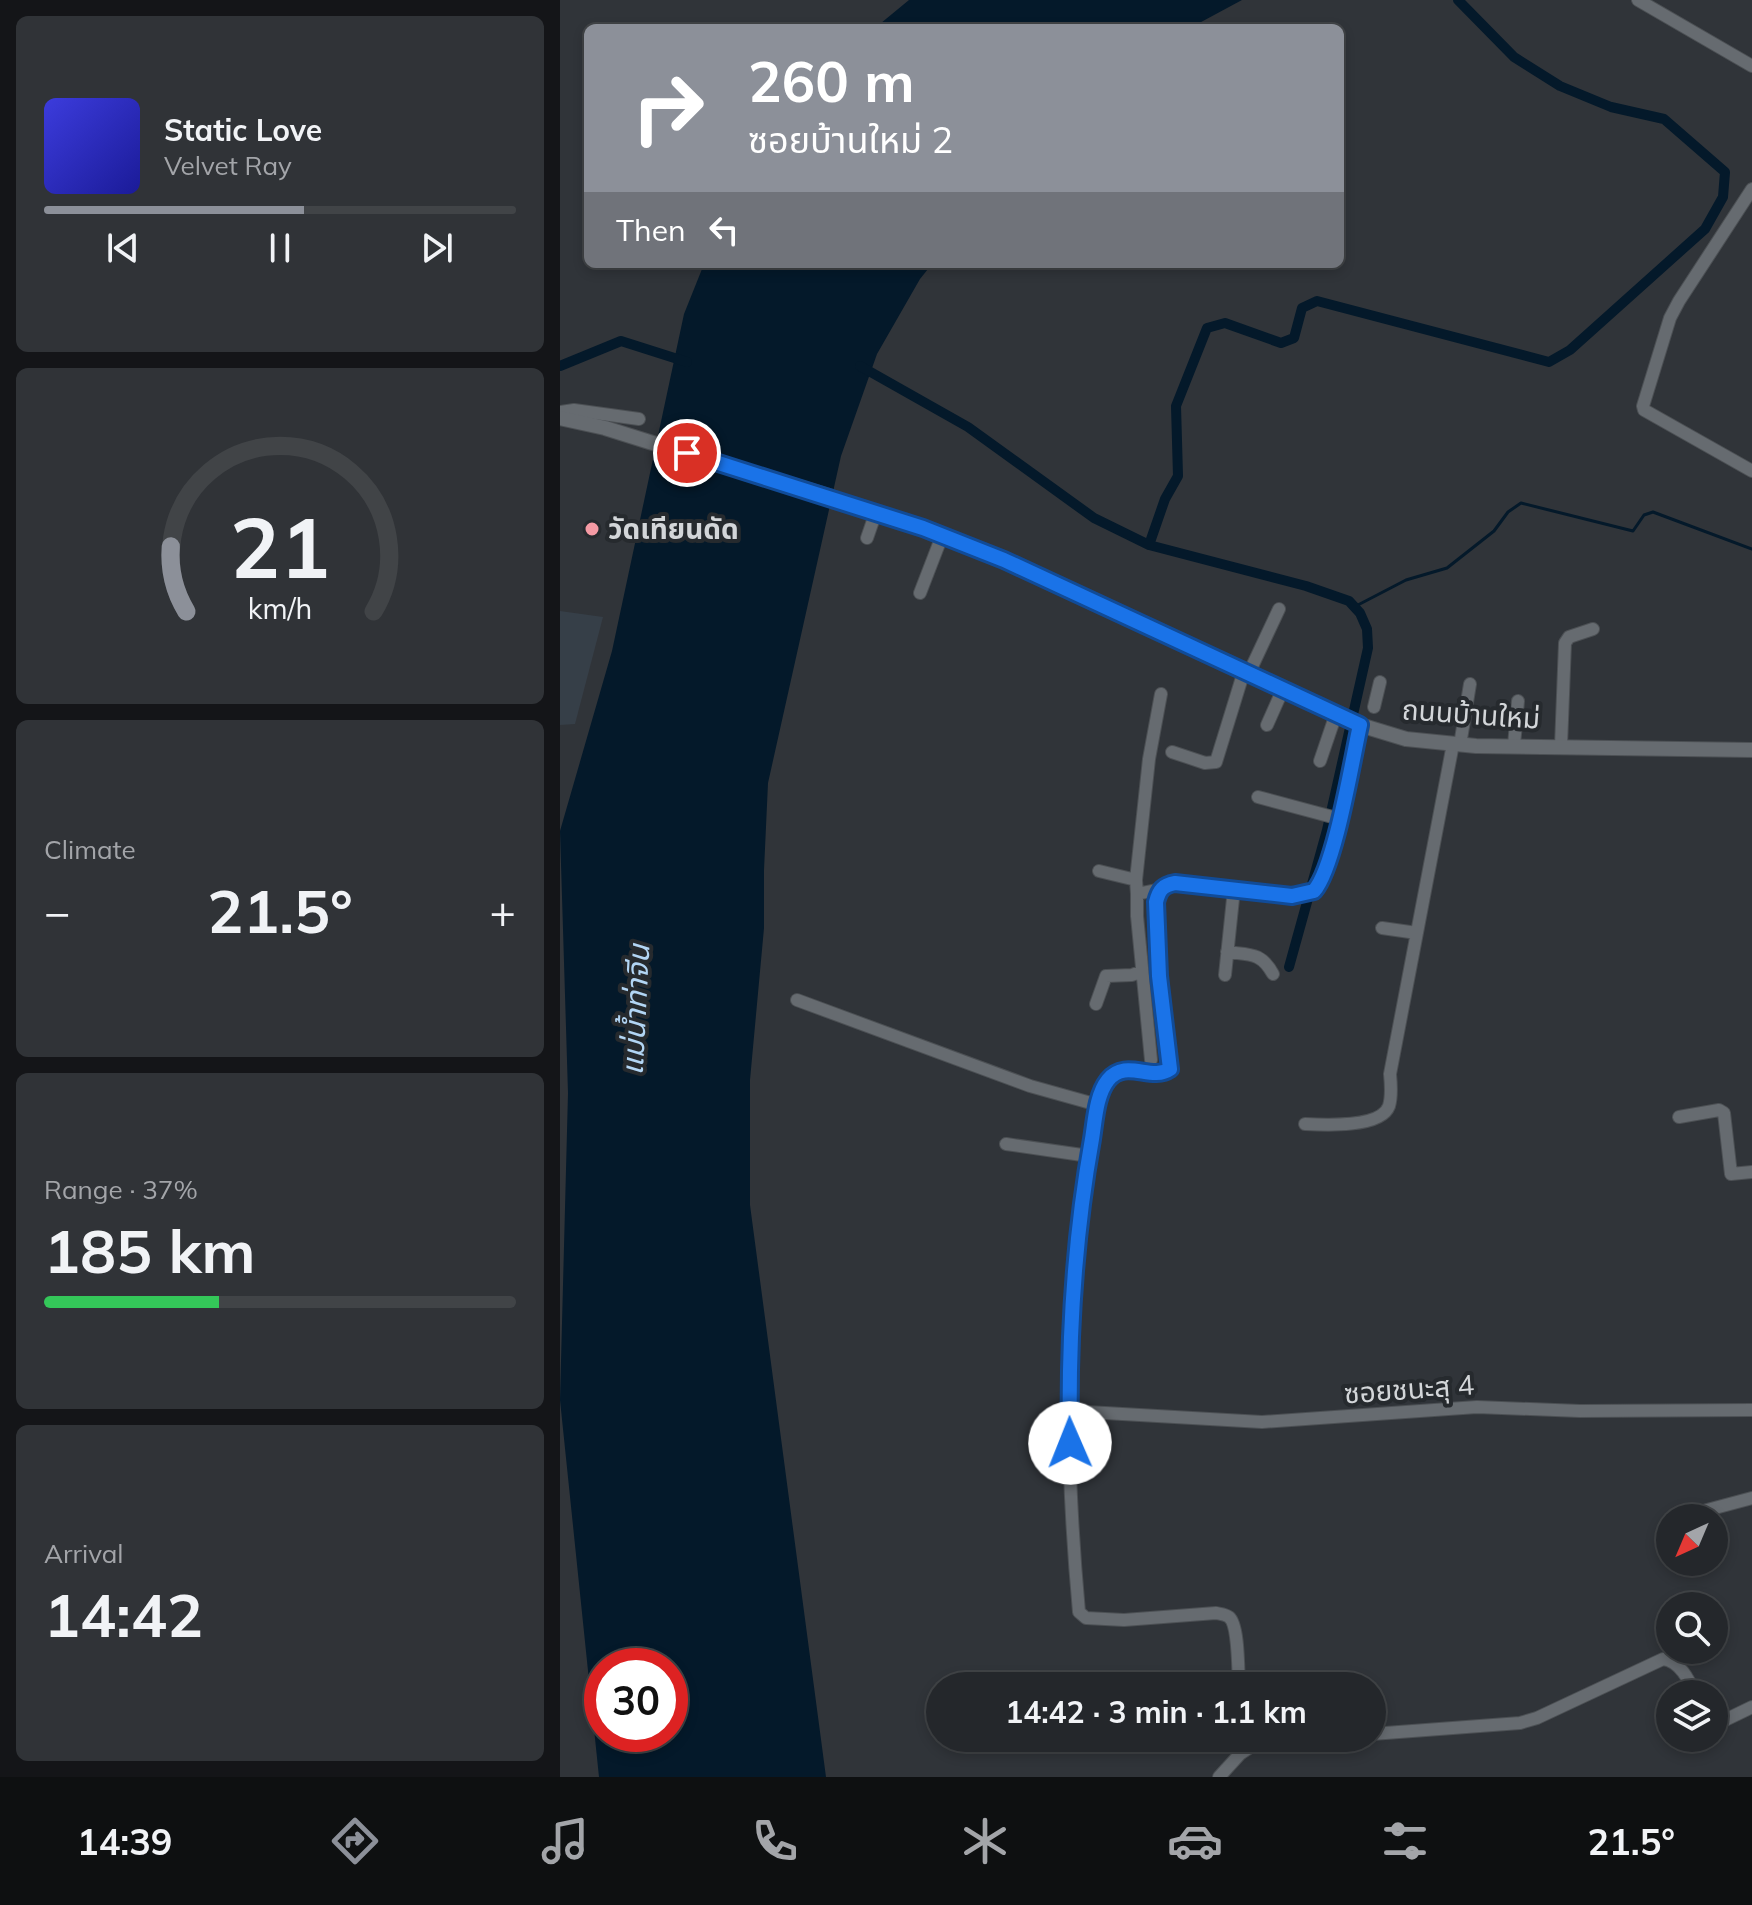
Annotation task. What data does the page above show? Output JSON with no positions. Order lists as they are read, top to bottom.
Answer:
{
  "streets": {
    "street": ["ถนนบ้านใหม่", "ซอยชนะสุ 4"]
  },
  "water": ["แม่น้ำท่าจีน"],
  "places": ["วัดเทียนดัด"],
  "north": "bottom left",
  "page": {
    "turn": ["260 m", "ซอยบ้านใหม่ 2"],
    "song": ["Static Love", "Velvet Ray"],
    "then": "Then",
    "tile": [
      "Climate",
      ["Range · 37%", "185 km"],
      ["Arrival", "14:42"]
    ],
    "heat": ["−", "21.5°", "+"],
    "limit": "30",
    "trip": "14:42 · 3 min · 1.1 km",
    "tabs": ["14:39", "21.5°"],
    "gauge": ["21", "km/h"]
  }
}
